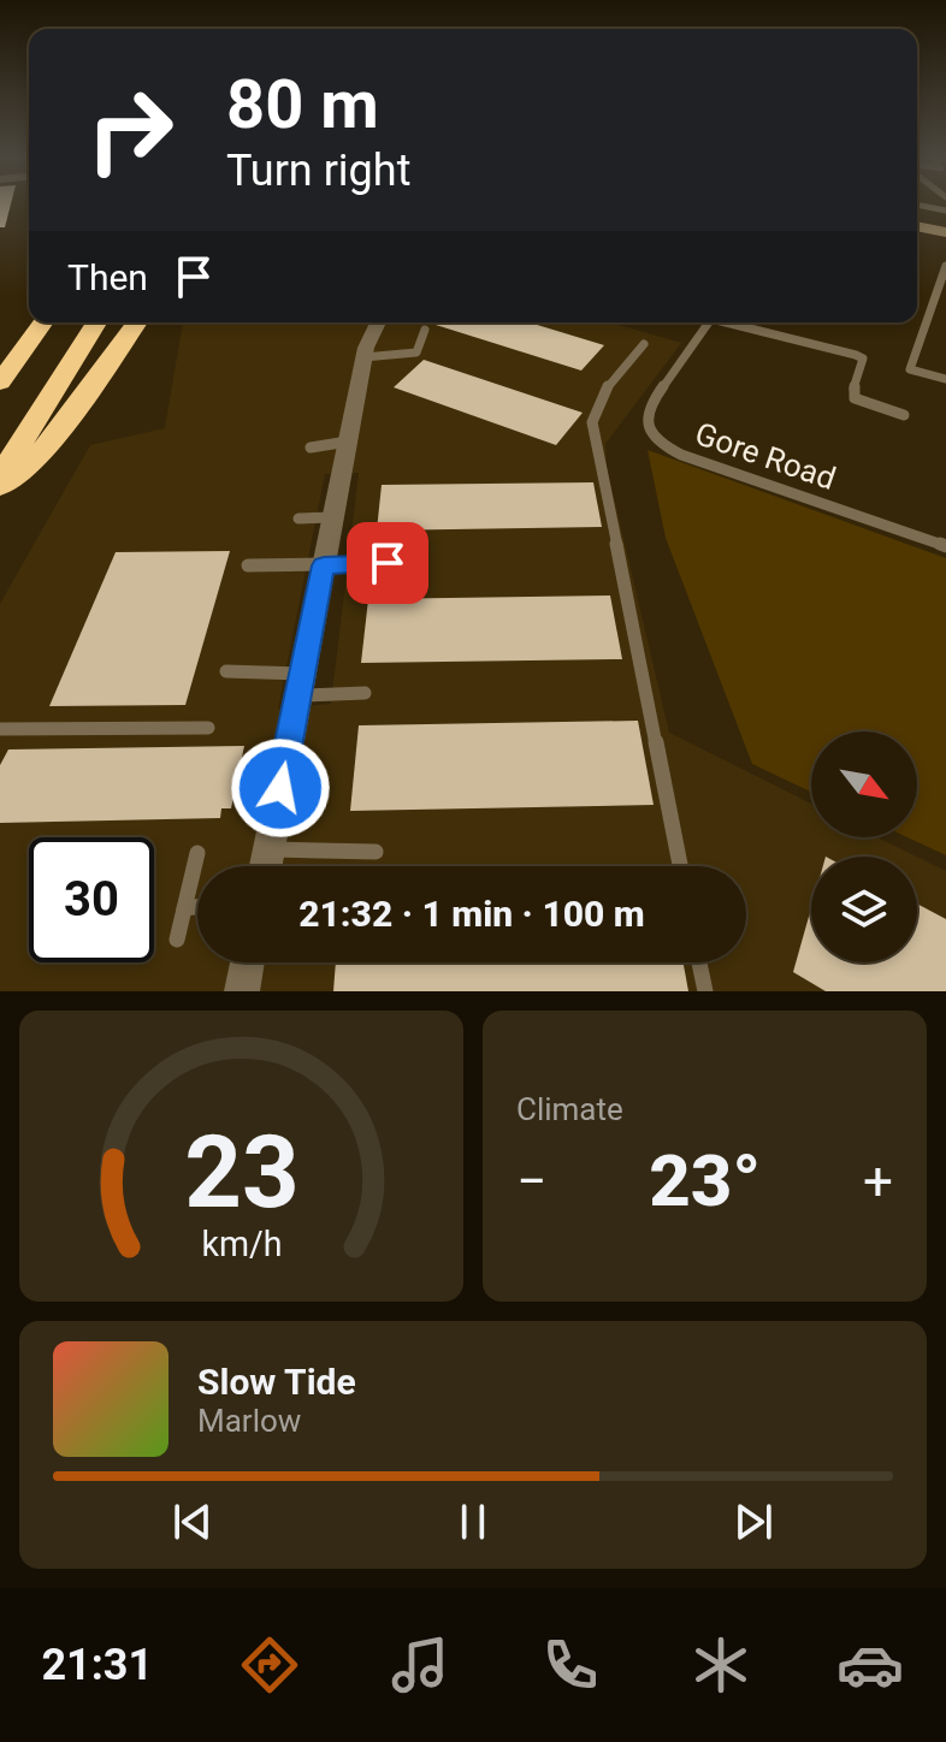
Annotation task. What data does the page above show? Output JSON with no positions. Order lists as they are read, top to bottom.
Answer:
{
  "streets": {
    "lane": ["Gore Road"]
  },
  "north": "bottom right",
  "page": {
    "turn": ["80 m", "Turn right"],
    "then": "Then",
    "limit": "30",
    "trip": "21:32 · 1 min · 100 m",
    "tile": "Climate",
    "heat": ["−", "23°", "+"],
    "song": ["Slow Tide", "Marlow"],
    "tabs": "21:31",
    "gauge": ["23", "km/h"]
  }
}
